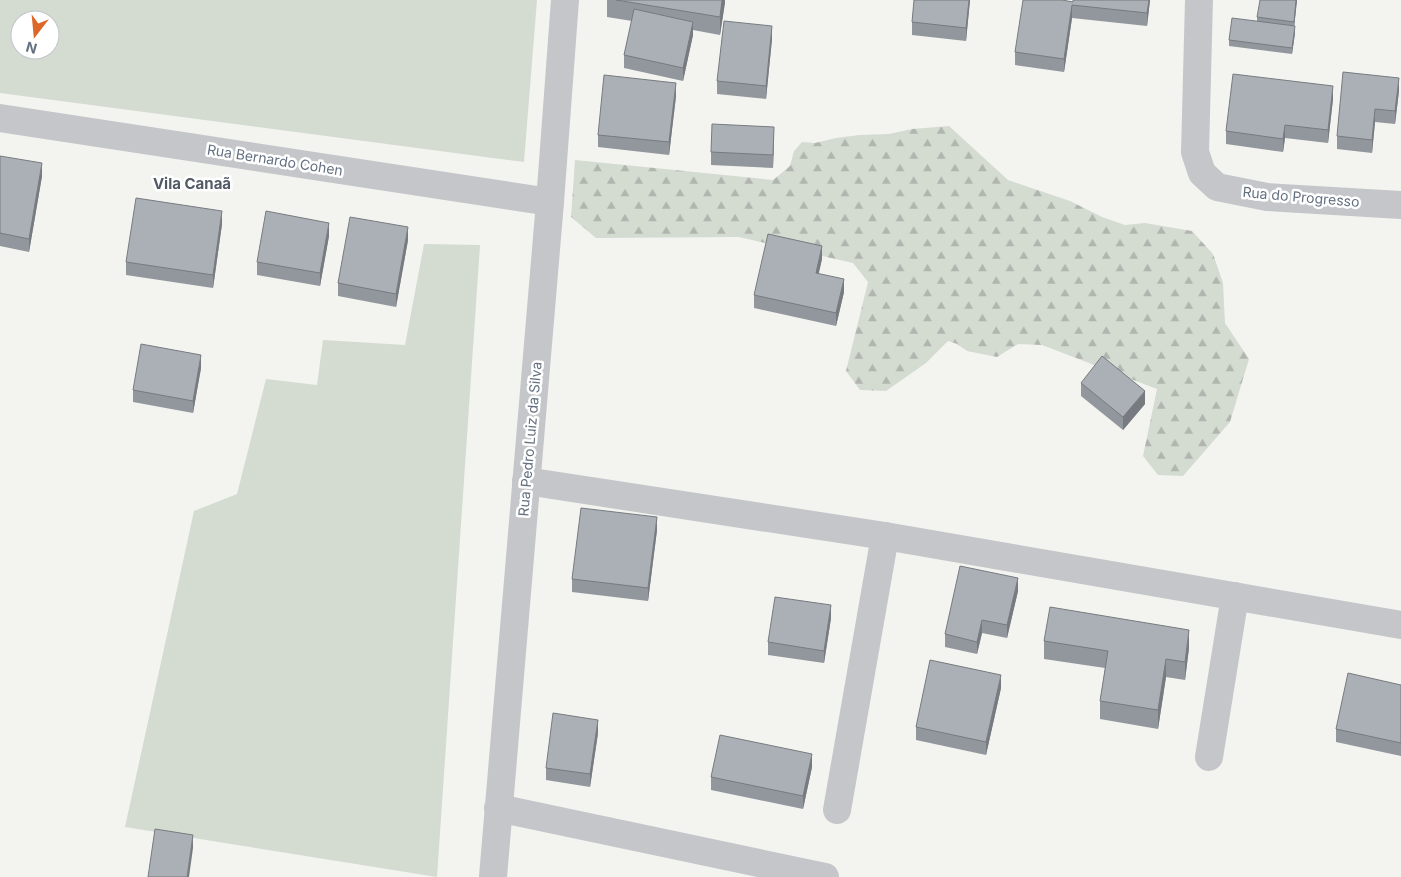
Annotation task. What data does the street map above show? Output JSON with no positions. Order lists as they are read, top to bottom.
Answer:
{
  "streets": {
    "street": ["Rua Bernardo Cohen", "Rua do Progresso", "Rua Pedro Luiz da Silva"]
  },
  "crossings": [
    ["Rua Bernardo Cohen", "Rua Pedro Luiz da Silva"]
  ],
  "districts": ["Vila Canaã"],
  "north": "bottom"
}
